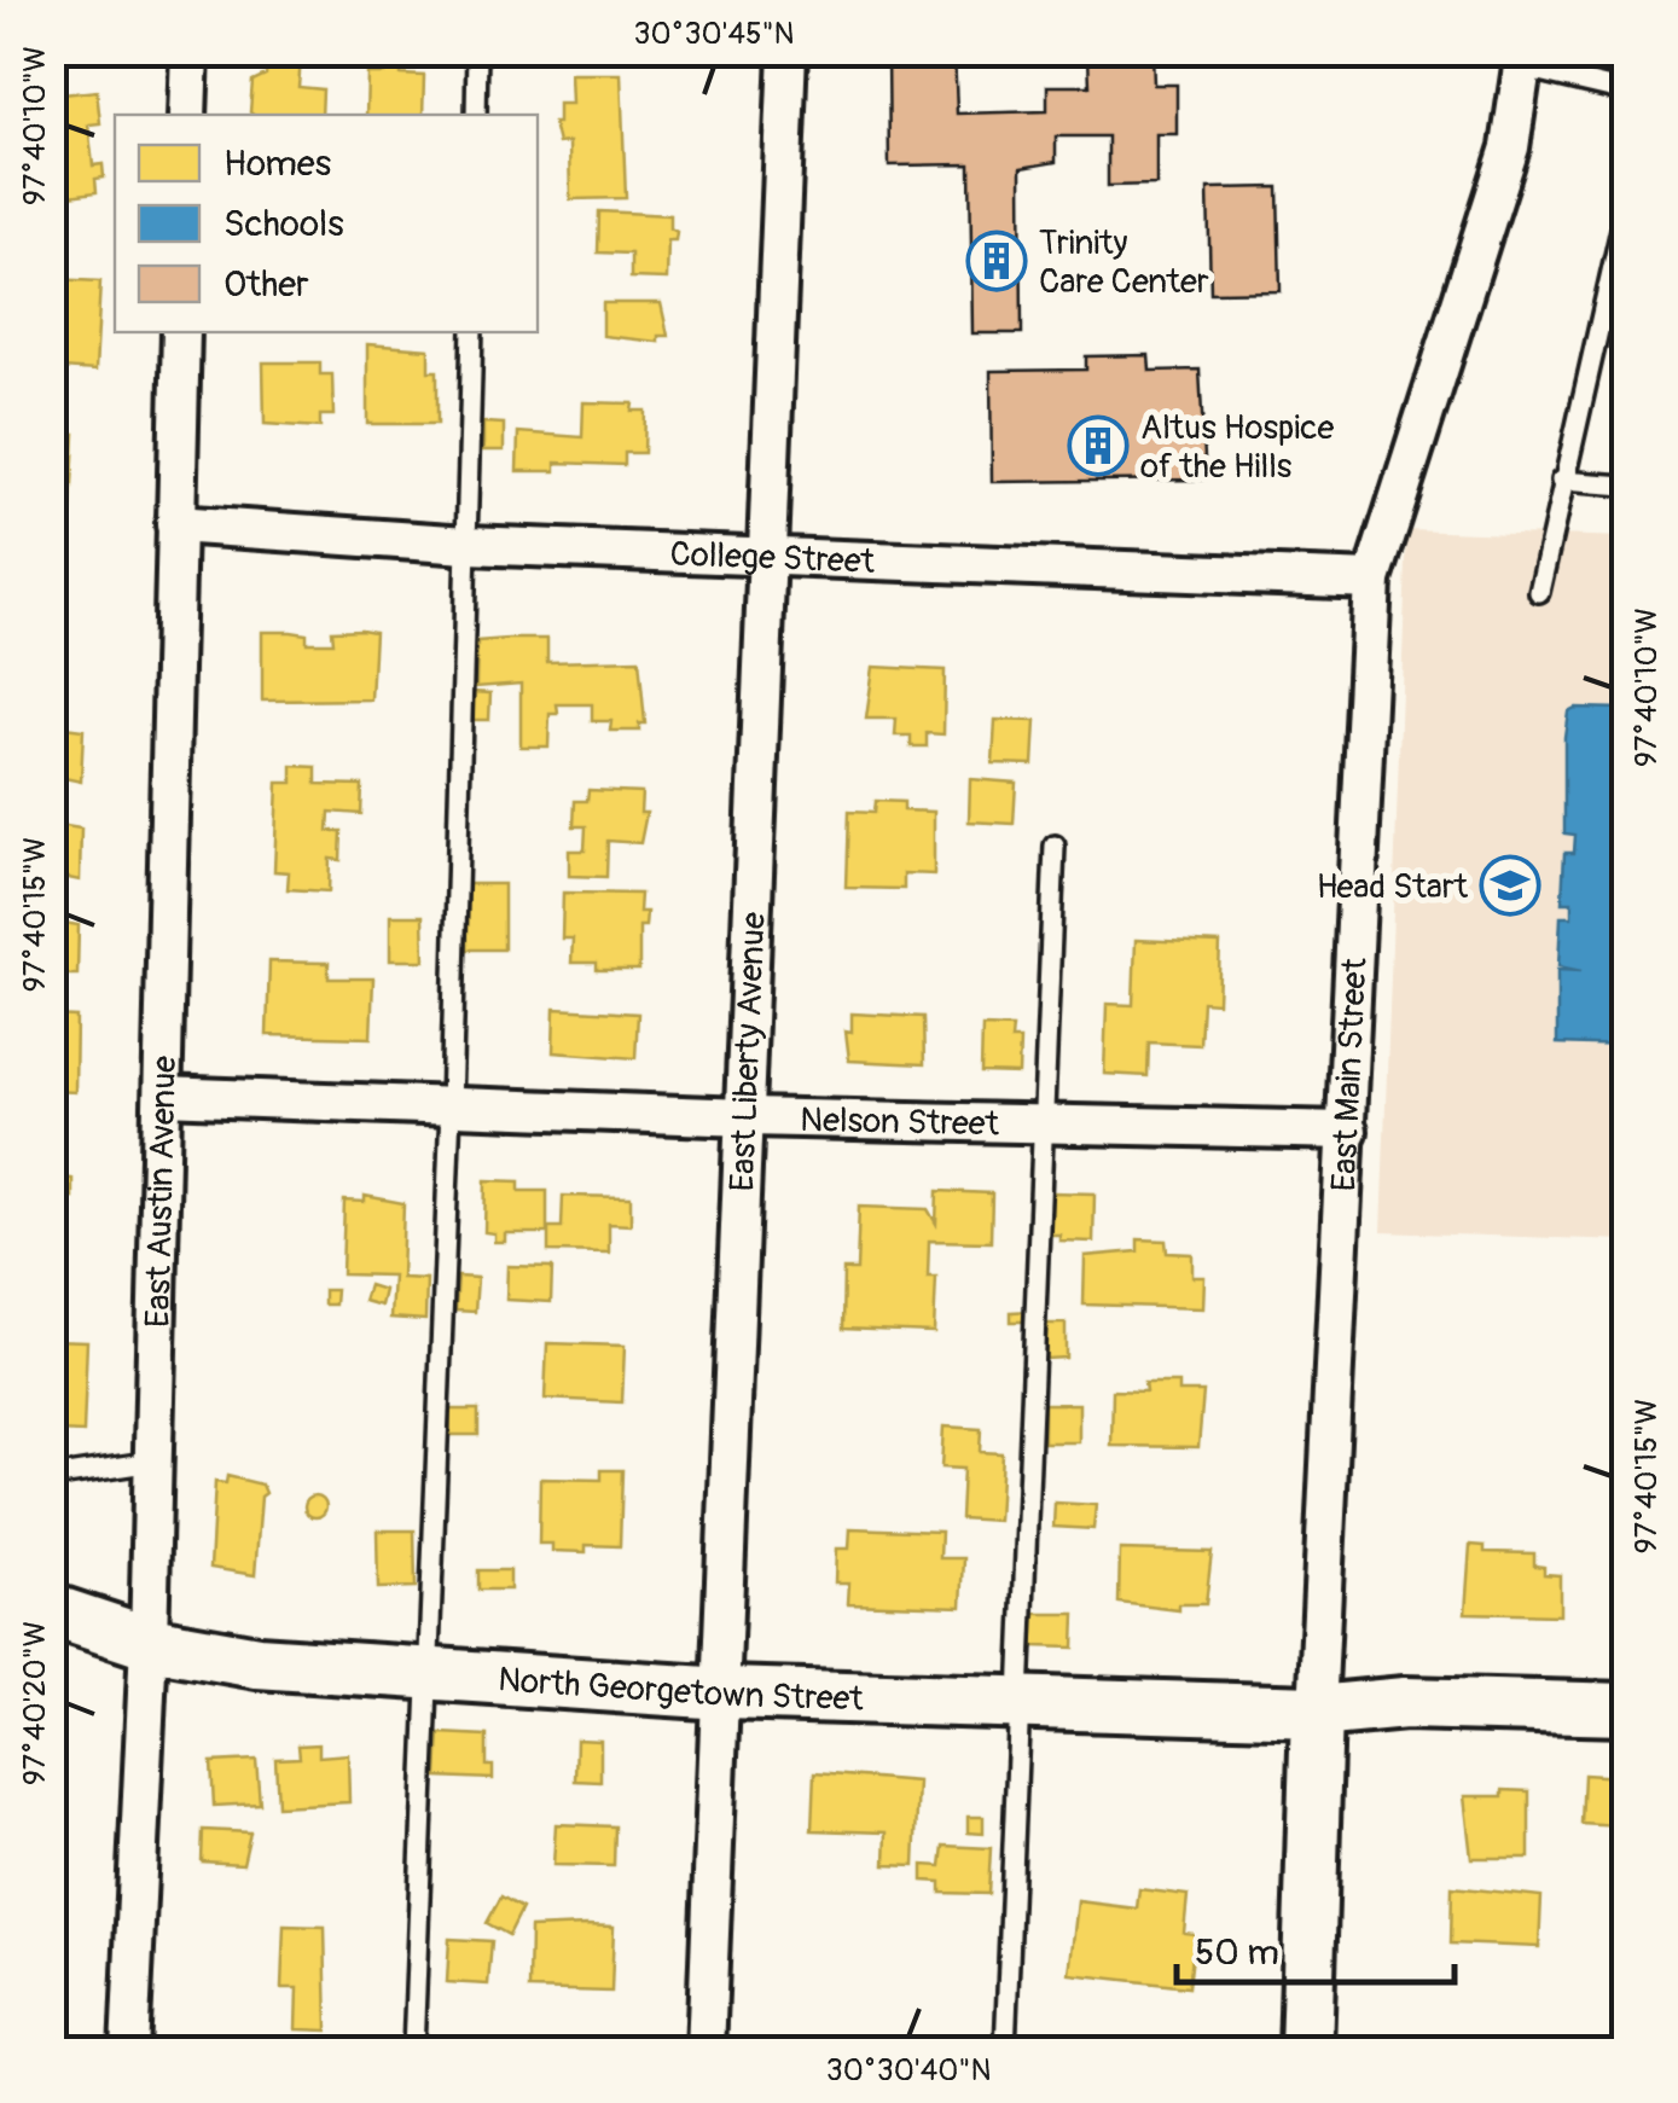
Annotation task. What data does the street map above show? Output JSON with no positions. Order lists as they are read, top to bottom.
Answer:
{
  "streets": {
    "street": [
      "College Street",
      "East Liberty Avenue",
      "East Main Street",
      "Nelson Street",
      "East Austin Avenue",
      "North Georgetown Street"
    ]
  },
  "crossings": [
    ["College Street", "East Liberty Avenue"],
    ["College Street", "East Main Street"],
    ["College Street", "East Austin Avenue"],
    ["East Liberty Avenue", "Nelson Street"],
    ["East Liberty Avenue", "North Georgetown Street"],
    ["East Main Street", "Nelson Street"],
    ["East Main Street", "North Georgetown Street"],
    ["Nelson Street", "East Austin Avenue"],
    ["East Austin Avenue", "North Georgetown Street"]
  ],
  "places": {
    "building": ["Trinity Care Center", "Altus Hospice of the Hills"],
    "school or university": ["Head Start"]
  },
  "legend": ["Homes", "Schools", "Other"],
  "scale_bar": "50 m",
  "coordinates": [
    "30°30'45\"N",
    "97°40'10\"W",
    "97°40'15\"W",
    "97°40'20\"W",
    "30°30'40\"N"
  ]
}
